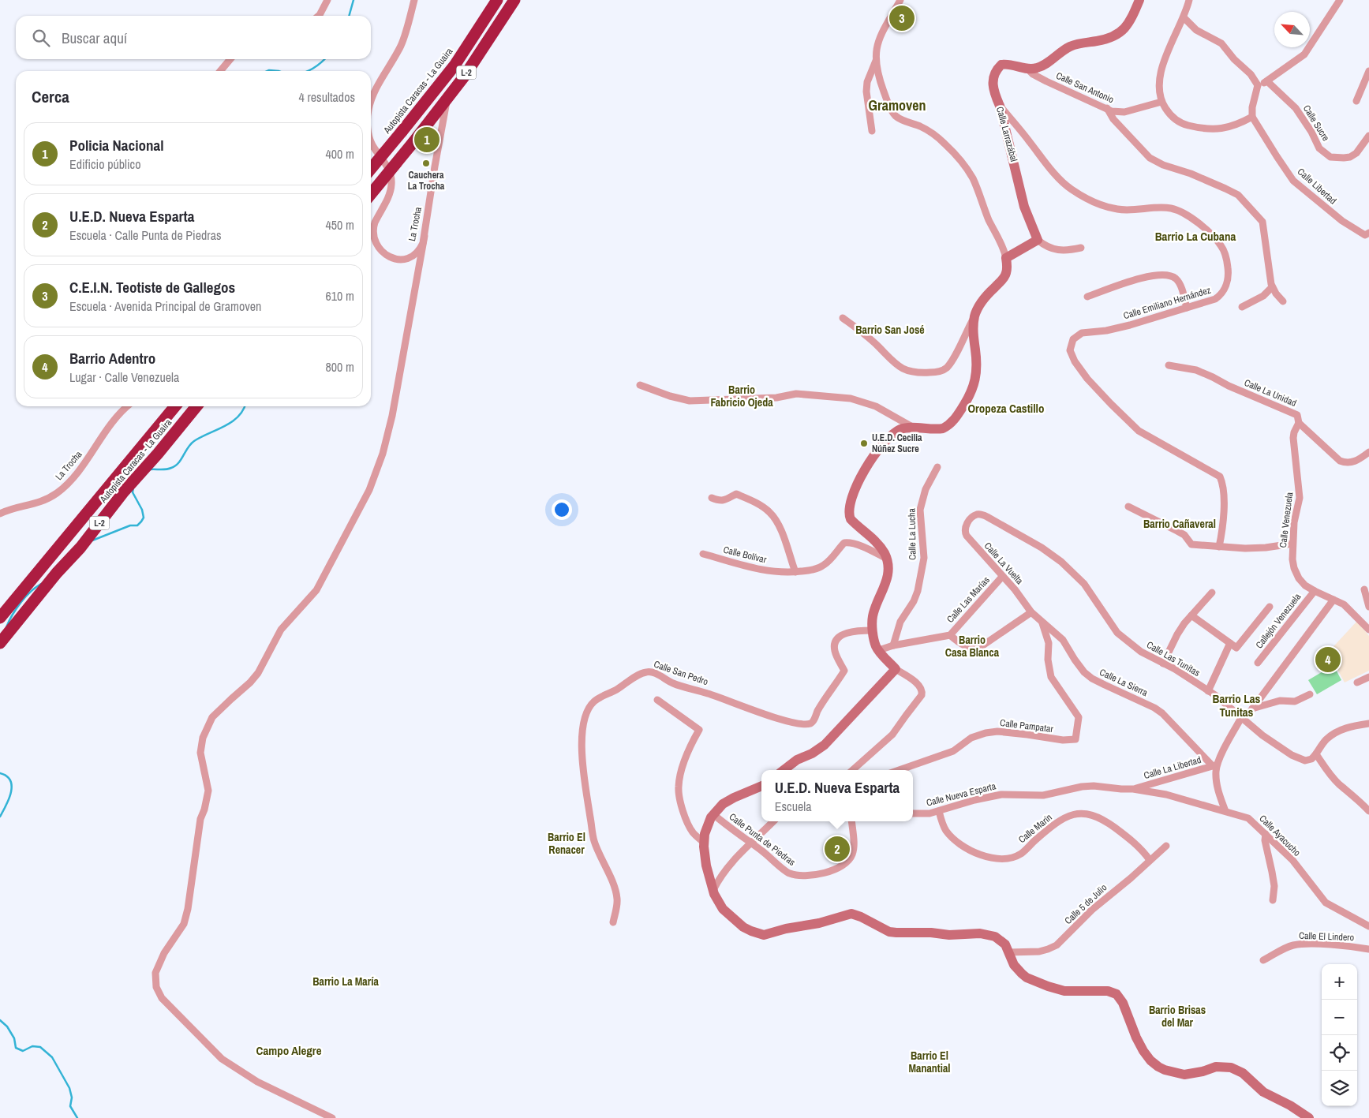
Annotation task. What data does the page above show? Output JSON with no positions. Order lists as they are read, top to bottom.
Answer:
{
  "streets": {
    "highway": ["L-2", "Autopista Caracas - La Guaira"],
    "street": [
      "Calle San Antonio",
      "Calle Sucre",
      "Calle Larrazábal",
      "Calle Libertad",
      "La Trocha",
      "Calle Emiliano Hernández",
      "Calle La Unidad",
      "Calle Venezuela",
      "Calle La Lucha",
      "Calle Bolívar",
      "Calle La Vuelta",
      "Calle Las Marías",
      "Callejón Venezuela",
      "Calle Las Tunitas",
      "Calle San Pedro",
      "Calle La Sierra",
      "Calle Pampatar",
      "Calle La Libertad",
      "Calle Nueva Esparta",
      "Calle Marín",
      "Calle Ayacucho",
      "Calle Punta de Piedras",
      "Calle 5 de Julio",
      "Calle El Lindero"
    ]
  },
  "crossings": [
    ["L-2", "La Trocha"],
    ["Calle San Antonio", "Calle Larrazábal"],
    ["Calle Larrazábal", "Calle Emiliano Hernández"],
    ["Calle La Unidad", "Calle Venezuela"],
    ["Calle Venezuela", "Callejón Venezuela"],
    ["Calle La Lucha", "Calle Las Marías"],
    ["Calle La Vuelta", "Calle Las Marías"],
    ["Calle La Vuelta", "Calle Las Tunitas"],
    ["Calle La Vuelta", "Calle La Sierra"],
    ["Calle La Sierra", "Calle Pampatar"],
    ["Calle La Sierra", "Calle La Libertad"],
    ["Calle La Libertad", "Calle Nueva Esparta"],
    ["Calle La Libertad", "Calle Ayacucho"],
    ["Calle Nueva Esparta", "Calle Marín"],
    ["Calle Nueva Esparta", "Calle Ayacucho"],
    ["Calle Marín", "Calle 5 de Julio"]
  ],
  "districts": [
    "Gramoven",
    "Barrio La Cubana",
    "Barrio San José",
    "Barrio Fabricio Ojeda",
    "Oropeza Castillo",
    "Barrio Cañaveral",
    "Barrio Casa Blanca",
    "Barrio Las Tunitas",
    "Barrio El Renacer",
    "Barrio La María",
    "Barrio Brisas del Mar",
    "Campo Alegre",
    "Barrio El Manantial"
  ],
  "places": ["Cauchera La Trocha", "U.E.D. Cecilia Núñez Sucre"],
  "north": "top left",
  "page": {
    "pins": [
      "3",
      "1",
      "4",
      "2"
    ],
    "search": "Buscar aquí",
    "heading": ["Cerca", "4 resultados"],
    "list": [
      {
        "mark": "1",
        "name": "Policia Nacional",
        "note": "Edificio público",
        "value": "400 m"
      },
      {
        "mark": "2",
        "name": "U.E.D. Nueva Esparta",
        "note": "Escuela · Calle Punta de Piedras",
        "value": "450 m"
      },
      {
        "mark": "3",
        "name": "C.E.I.N. Teotiste de Gallegos",
        "note": "Escuela · Avenida Principal de Gramoven",
        "value": "610 m"
      },
      {
        "mark": "4",
        "name": "Barrio Adentro",
        "note": "Lugar · Calle Venezuela",
        "value": "800 m"
      }
    ],
    "popup": ["U.E.D. Nueva Esparta", "Escuela"],
    "map_buttons": ["+", "−"]
  }
}
